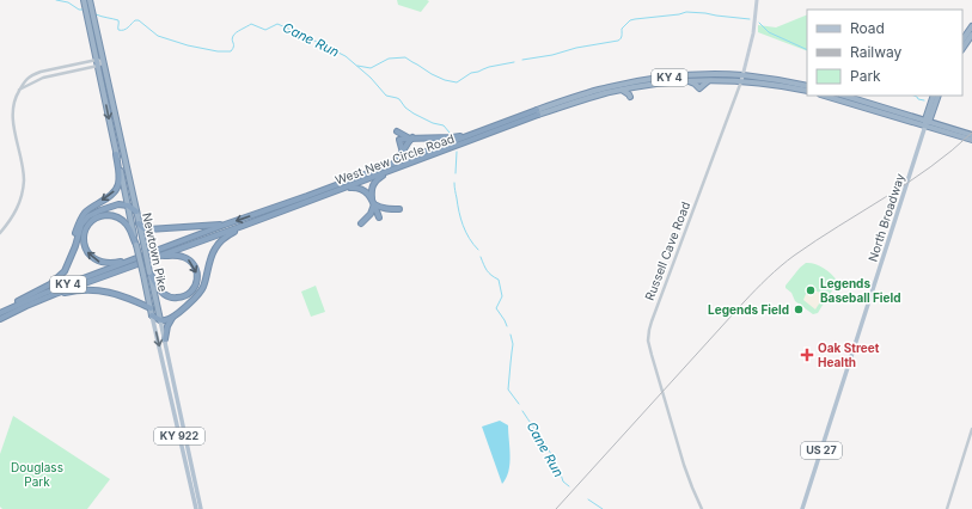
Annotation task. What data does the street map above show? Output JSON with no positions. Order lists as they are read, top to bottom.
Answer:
{
  "streets": {
    "highway": [
      "KY 4",
      "West New Circle Road",
      "North Broadway",
      "Newtown Pike",
      "KY 922",
      "US 27"
    ],
    "main road": ["Russell Cave Road"]
  },
  "crossings": [
    ["West New Circle Road", "Russell Cave Road"]
  ],
  "water": ["Cane Run"],
  "parks": ["Douglass Park"],
  "places": {
    "other": ["Legends Baseball Field", "Legends Field"],
    "health": ["Oak Street Health"]
  },
  "legend": ["Road", "Railway", "Park"]
}
